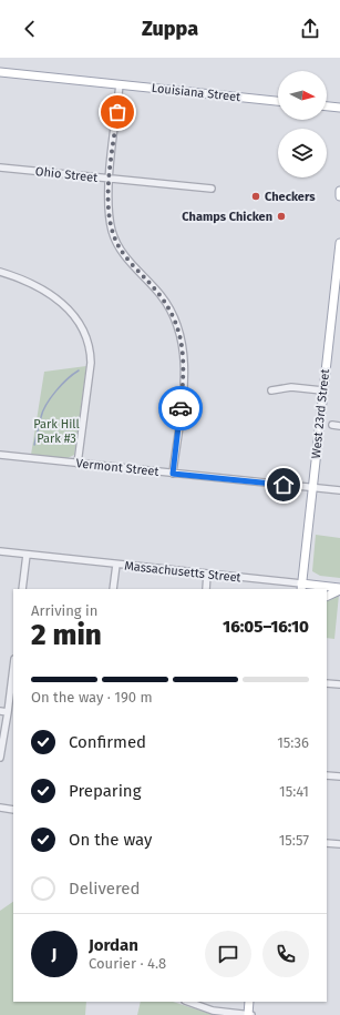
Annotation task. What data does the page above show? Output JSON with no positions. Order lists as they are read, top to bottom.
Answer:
{
  "streets": {
    "main road": ["Louisiana Street", "West 23rd Street", "Massachusetts Street"],
    "street": ["Ohio Street", "Vermont Street"]
  },
  "crossings": [
    ["West 23rd Street", "Vermont Street"],
    ["West 23rd Street", "Massachusetts Street"]
  ],
  "parks": ["Park Hill Park #3"],
  "places": ["Checkers", "Champs Chicken"],
  "north": "right",
  "page": {
    "header": "Zuppa",
    "heading": ["2 min", "Arriving in", "16:05–16:10"],
    "panel": ["Jordan", "Courier · 4.8"],
    "bar": "On the way · 190 m",
    "list": [
      ["Confirmed", "15:36"],
      ["Preparing", "15:41"],
      ["On the way", "15:57"],
      "Delivered"
    ],
    "round": "J"
  }
}
